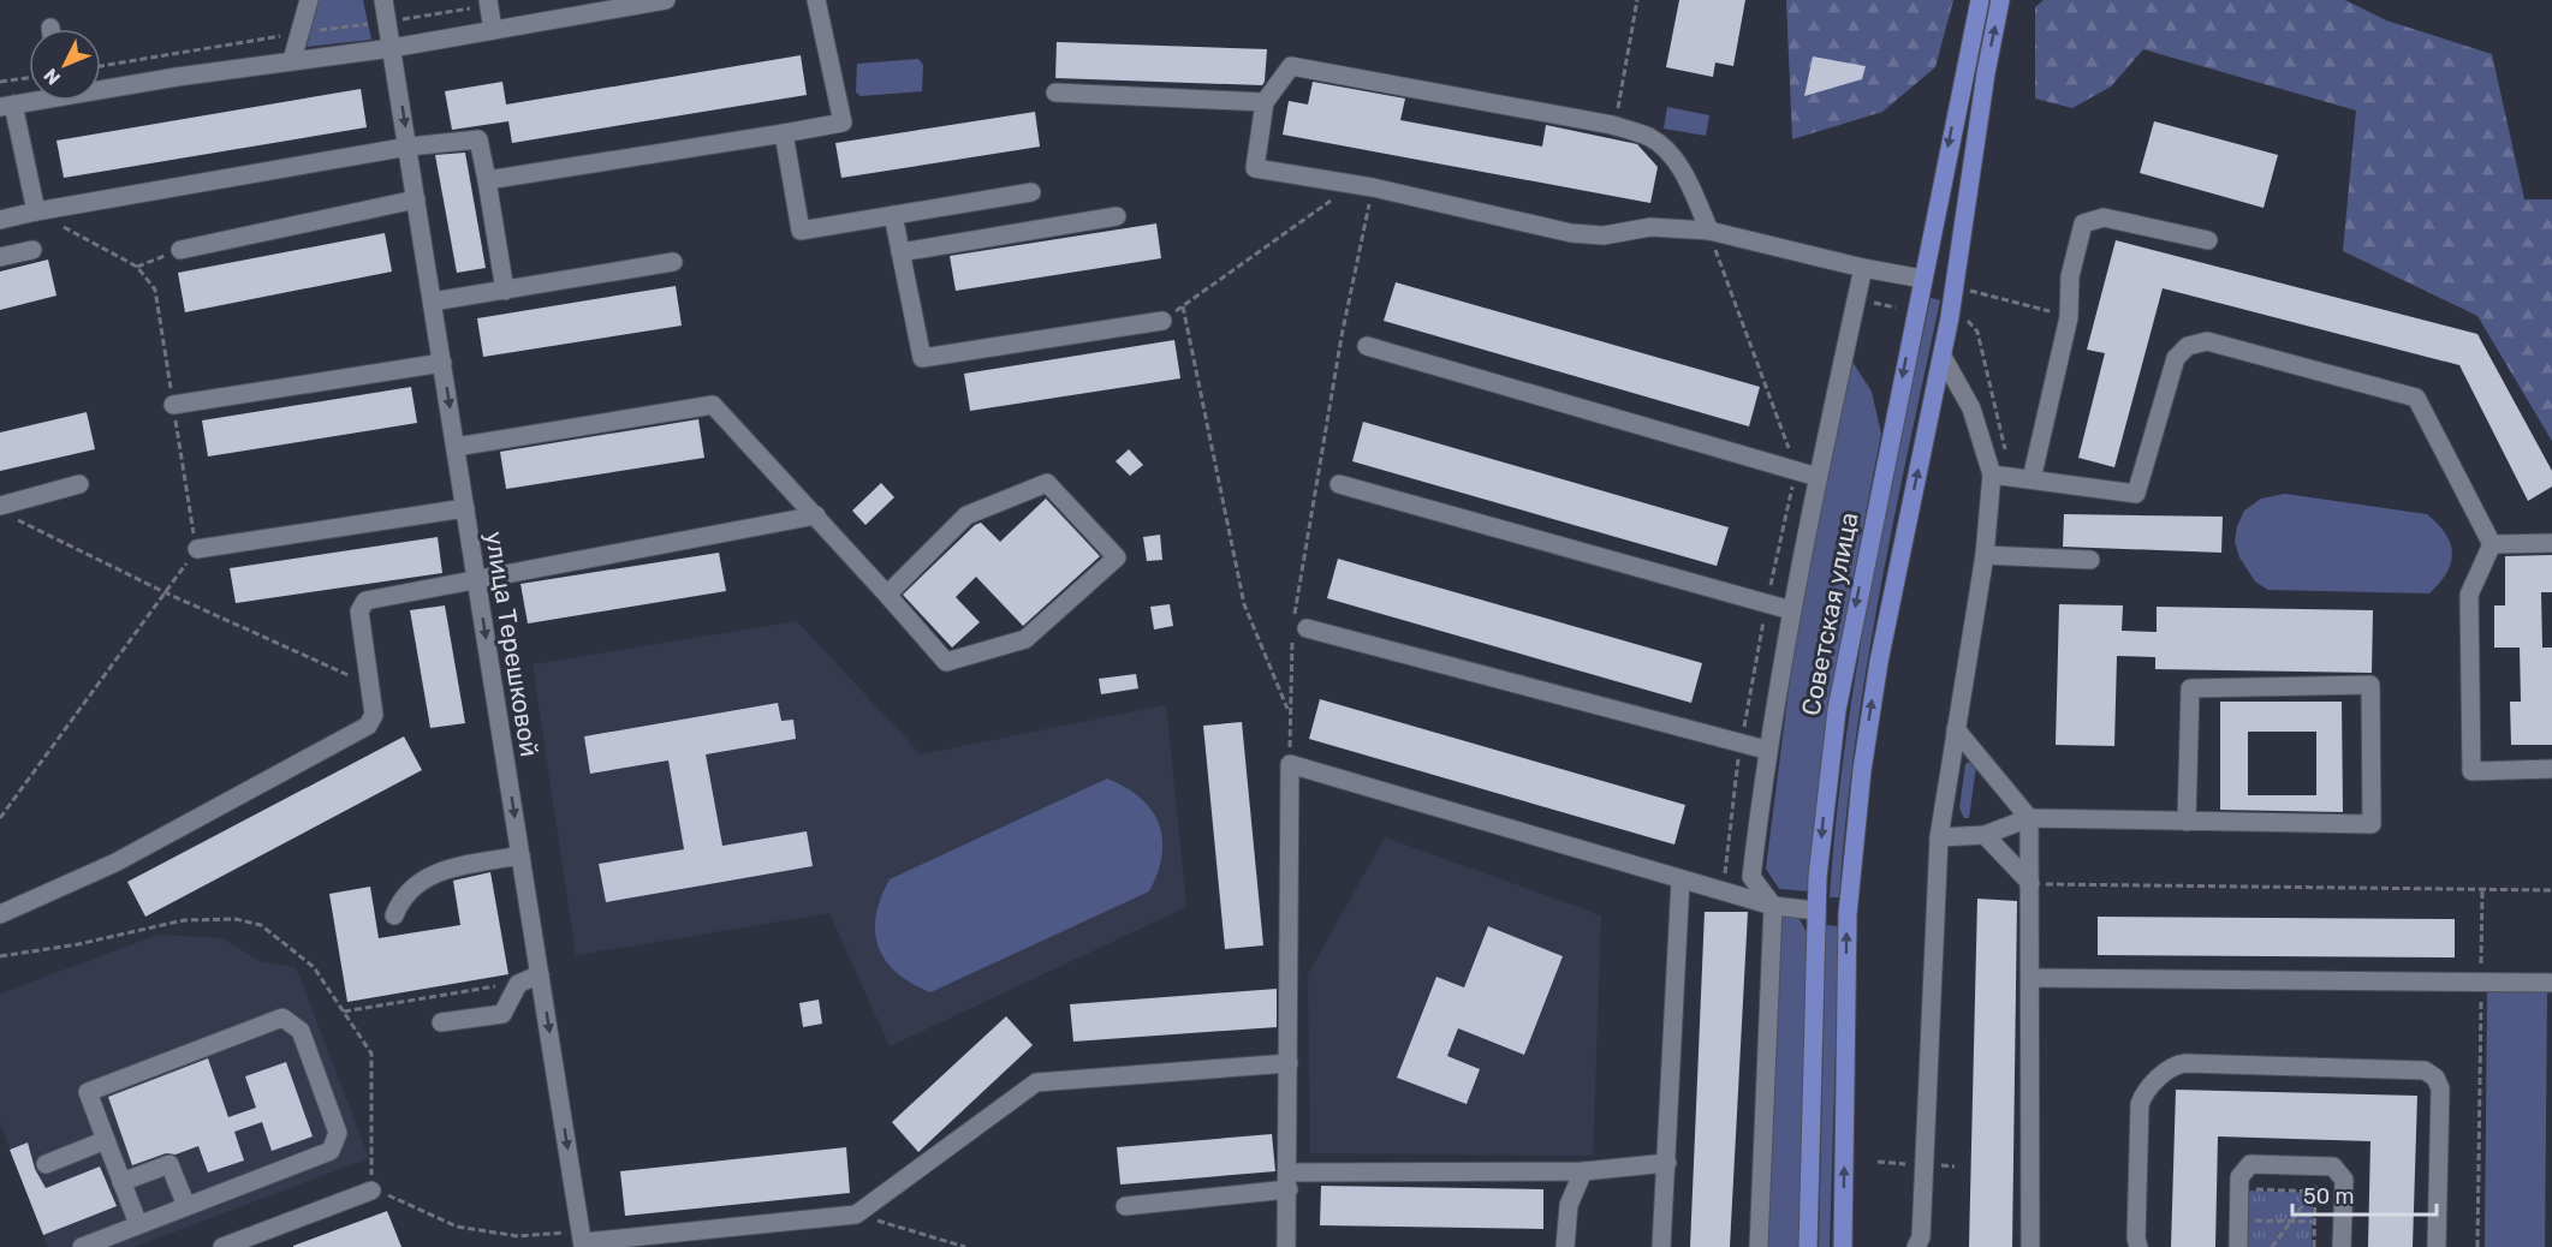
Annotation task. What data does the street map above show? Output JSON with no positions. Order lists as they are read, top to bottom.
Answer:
{
  "streets": {
    "main road": ["Советская улица"],
    "street": ["улица Терешковой"]
  },
  "one_way": ["улица Терешковой"],
  "scale_bar": "50 m",
  "north": "bottom left"
}
